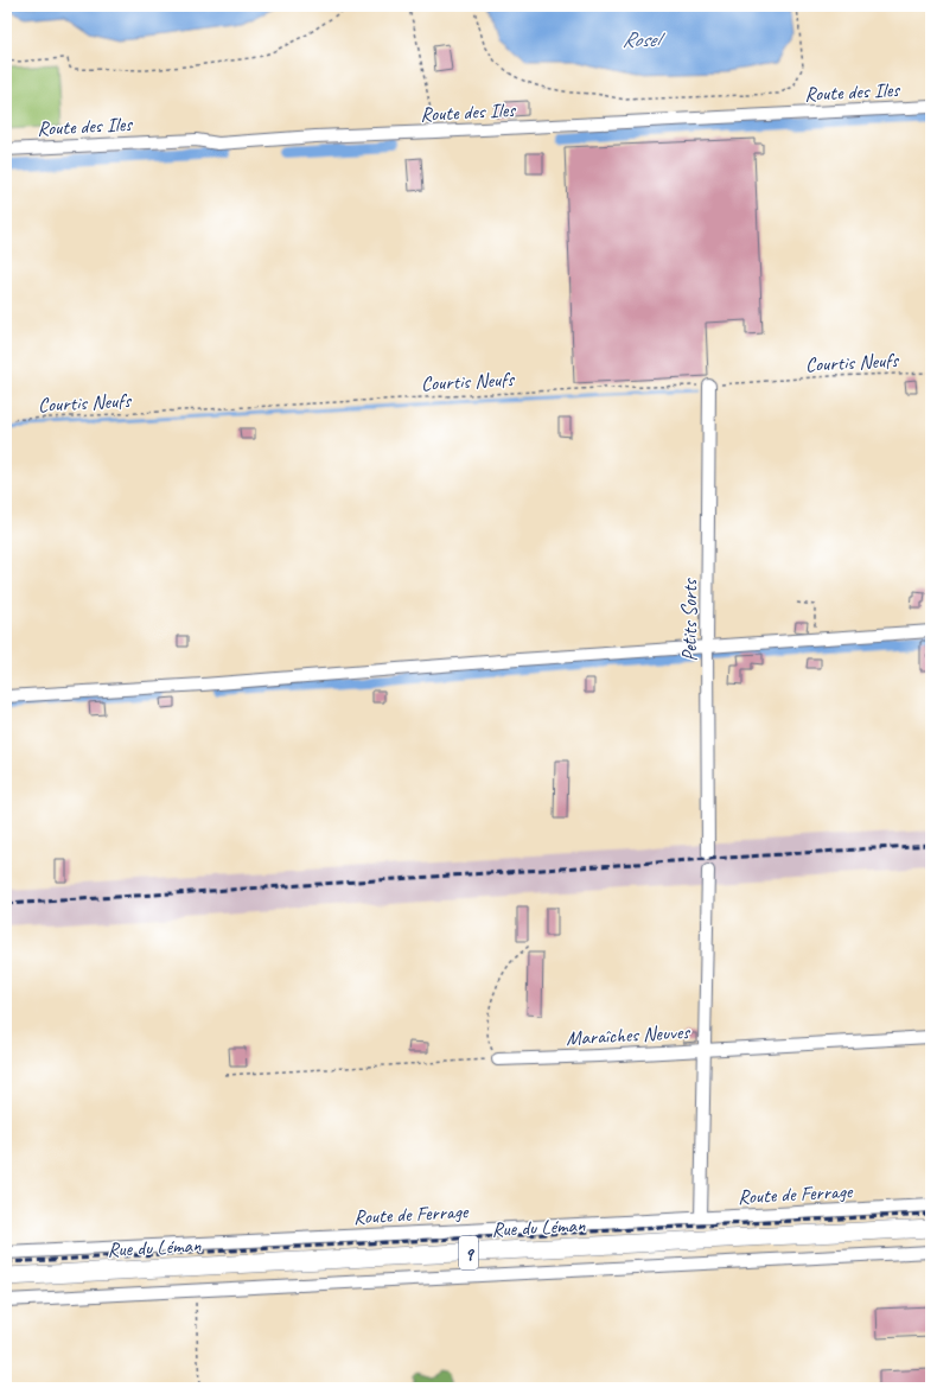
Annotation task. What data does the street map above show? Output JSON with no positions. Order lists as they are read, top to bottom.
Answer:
{
  "streets": {
    "main road": ["Rue du Léman", "9"],
    "street": [
      "Route des Iles",
      "Petits Sorts",
      "Maraîches Neuves",
      "Route de Ferrage"
    ],
    "path": ["Courtis Neufs"]
  },
  "crossings": [
    ["Courtis Neufs", "Petits Sorts"],
    ["Maraîches Neuves", "Route de Ferrage"]
  ],
  "water": ["Rosel"]
}
